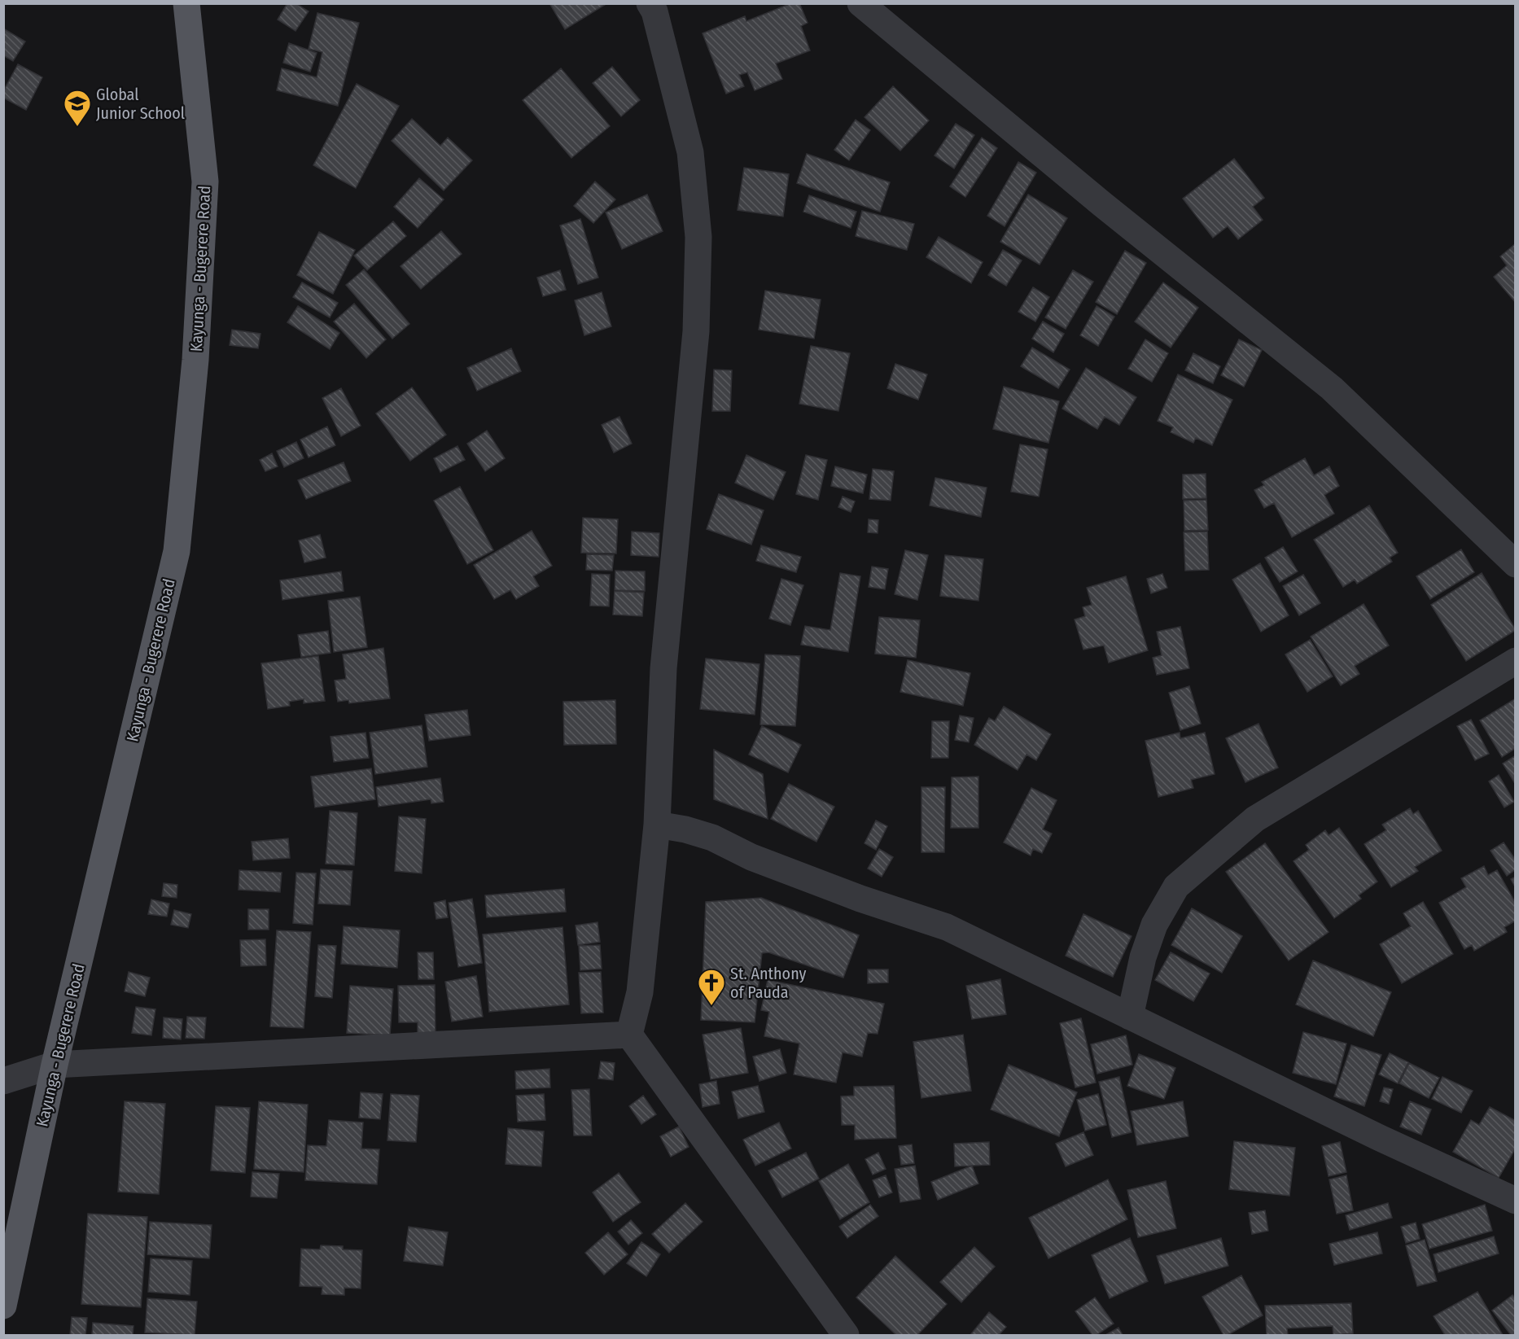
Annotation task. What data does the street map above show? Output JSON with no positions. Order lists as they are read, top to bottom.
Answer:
{
  "streets": {
    "main road": ["Kayunga - Bugerere Road"]
  },
  "places": {
    "school or university": ["Global Junior School"],
    "church": ["St. Anthony of Pauda"]
  }
}
